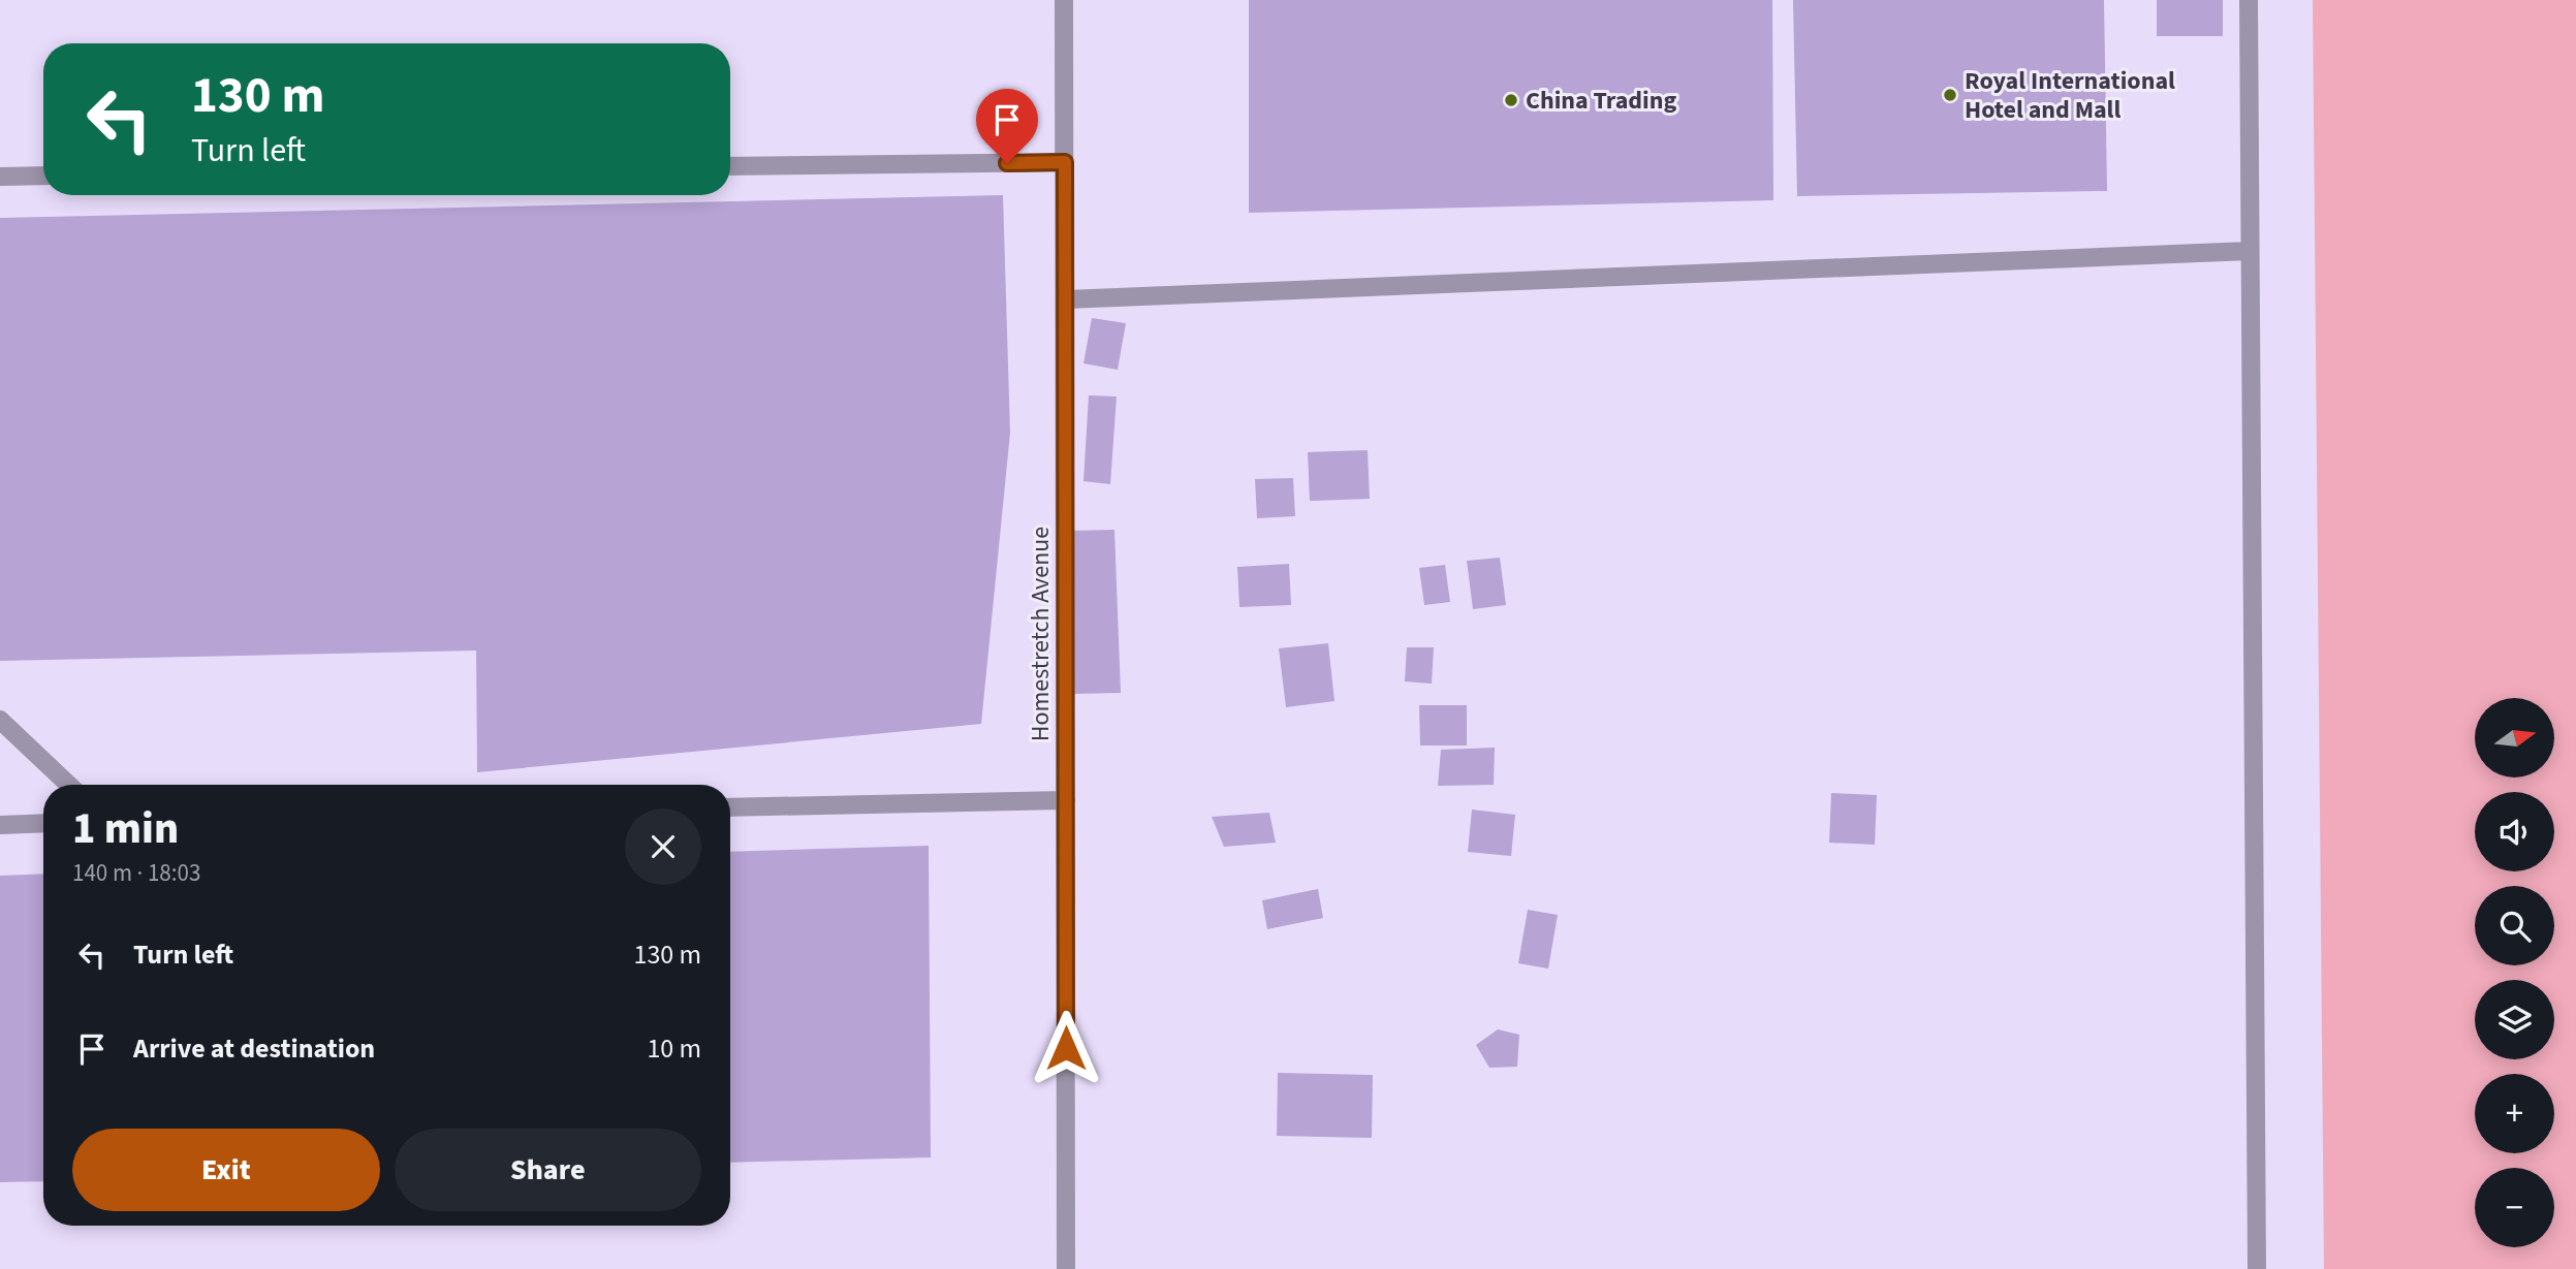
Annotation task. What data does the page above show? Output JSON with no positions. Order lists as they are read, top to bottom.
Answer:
{
  "streets": {
    "street": ["Homestretch Avenue"]
  },
  "places": ["Royal International Hotel and Mall", "China Trading"],
  "north": "right",
  "page": {
    "turn": ["130 m", "Turn left"],
    "map_buttons": ["+", "−"],
    "heading": ["1 min", "140 m · 18:03"],
    "list": [
      {
        "name": "Turn left",
        "value": "130 m"
      },
      {
        "name": "Arrive at destination",
        "value": "10 m"
      }
    ],
    "buttons": ["Exit", "Share"]
  }
}
